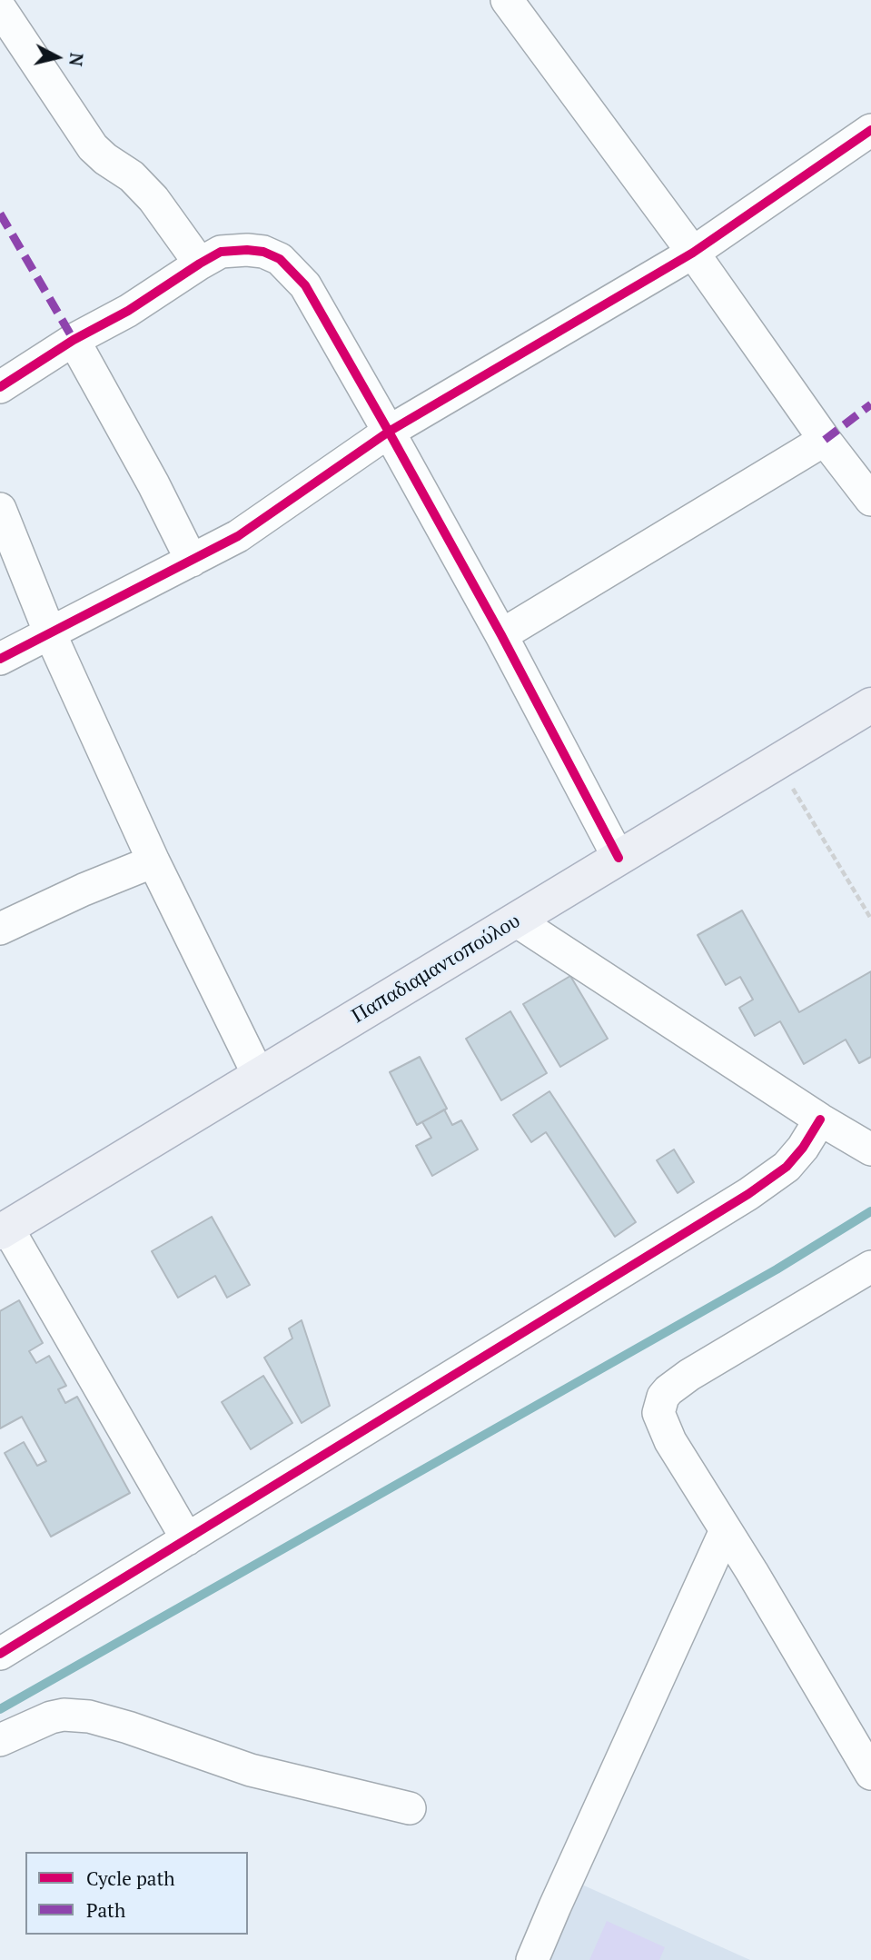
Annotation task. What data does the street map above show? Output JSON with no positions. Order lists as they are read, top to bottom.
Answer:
{
  "streets": {
    "main road": ["Παπαδιαμαντοπούλου"]
  },
  "legend": ["Cycle path", "Path"],
  "north": "right"
}
